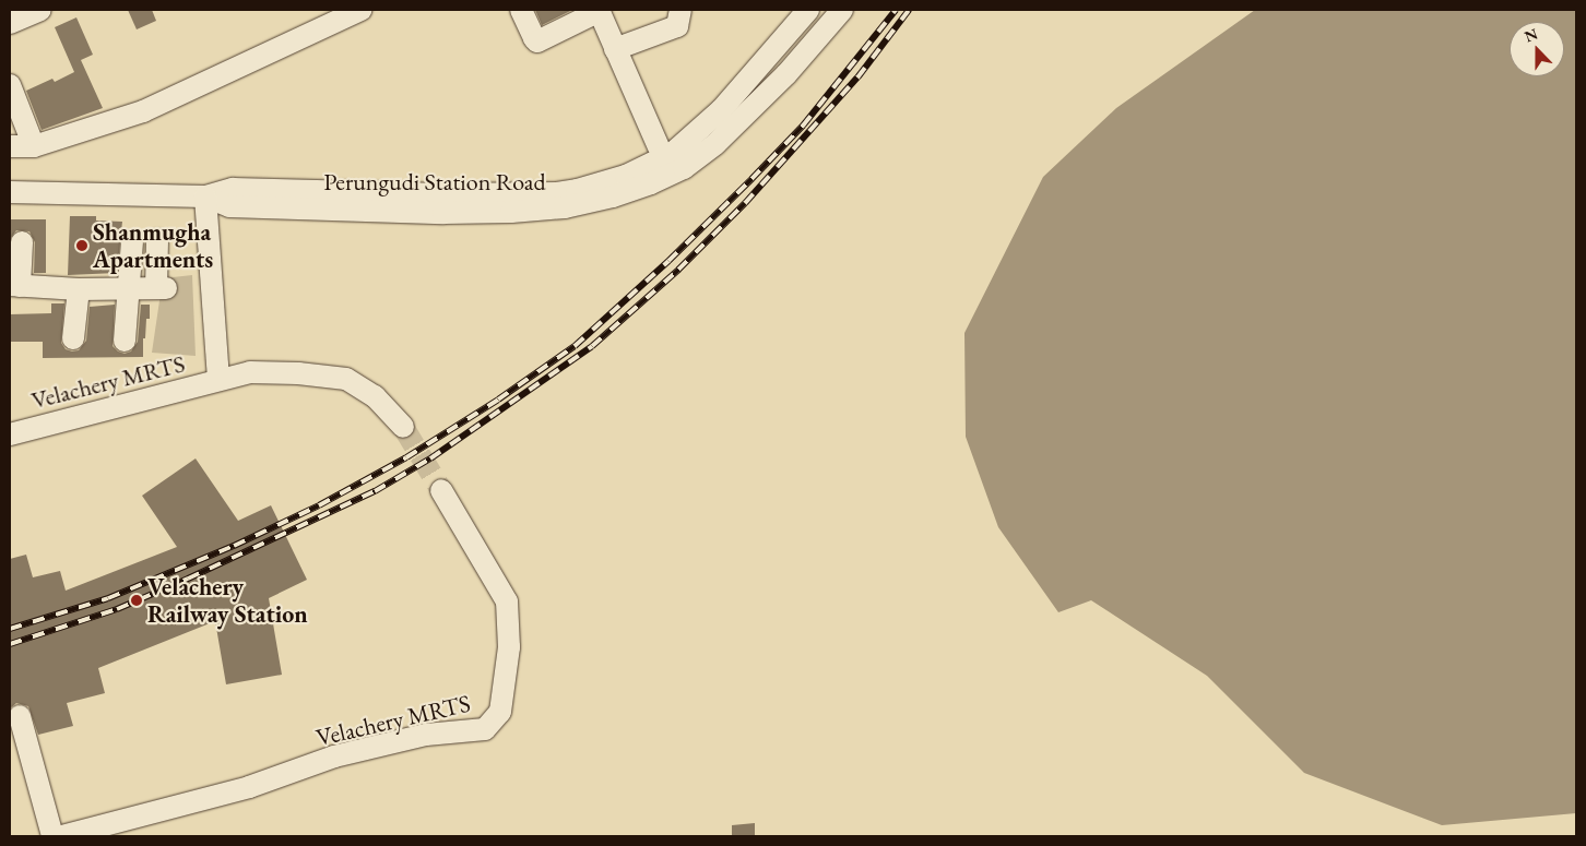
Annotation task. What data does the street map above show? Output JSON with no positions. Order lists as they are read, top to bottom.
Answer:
{
  "streets": {
    "street": ["Perungudi Station Road", "Velachery MRTS"]
  },
  "crossings": [
    ["Perungudi Station Road", "Velachery MRTS"]
  ],
  "places": ["Shanmugha Apartments", "Velachery Railway Station"],
  "north": "top"
}
